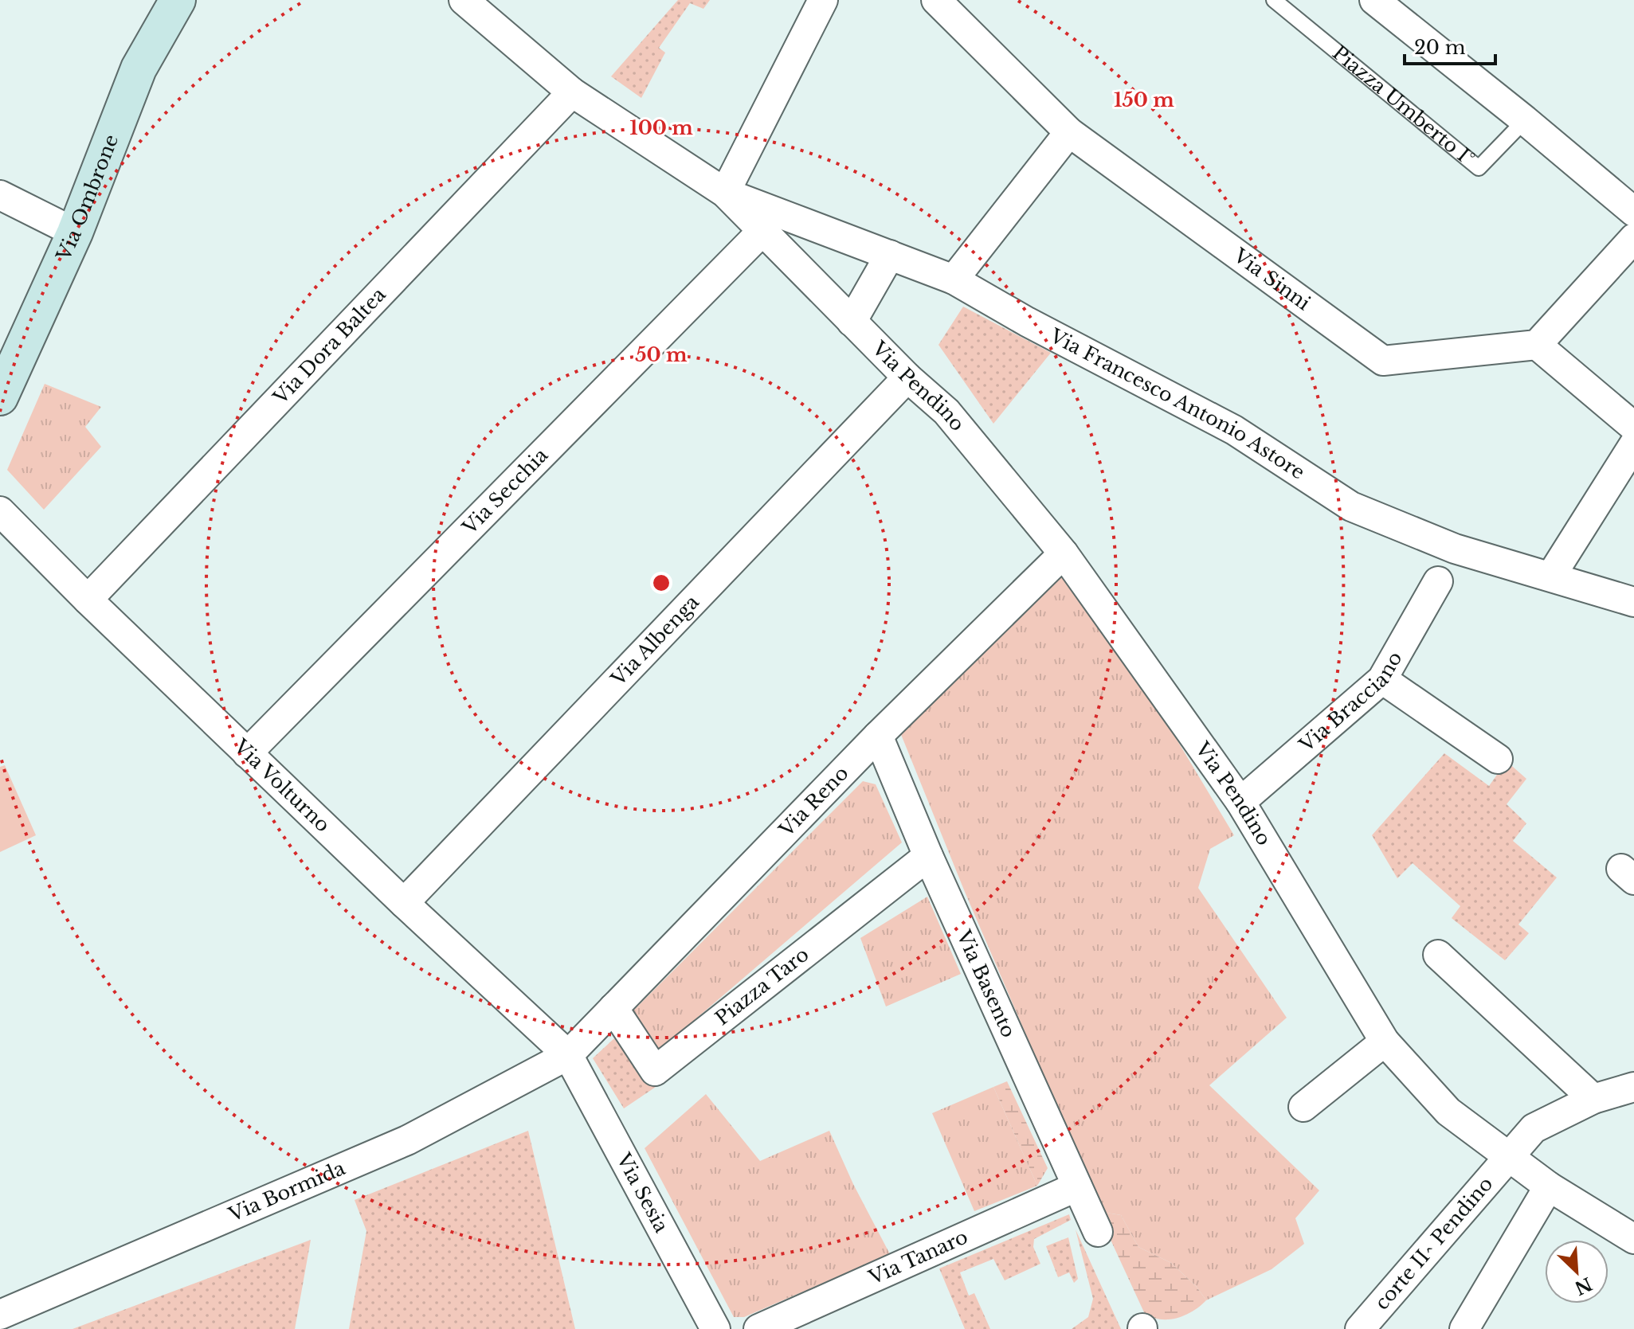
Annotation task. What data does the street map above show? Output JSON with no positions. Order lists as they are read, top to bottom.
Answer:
{
  "streets": {
    "street": [
      "Via Ombrone",
      "Via Sinni",
      "Via Dora Baltea",
      "Via Pendino",
      "Via Francesco Antonio Astore",
      "Via Secchia",
      "Via Albenga",
      "Via Bracciano",
      "Via Volturno",
      "Via Reno",
      "Via Basento",
      "Piazza Taro",
      "Via Bormida",
      "Via Sesia",
      "corte II^ Pendino",
      "Via Tanaro"
    ],
    "lane": ["Piazza Umberto I°"]
  },
  "crossings": [
    ["Via Dora Baltea", "Via Pendino"],
    ["Via Dora Baltea", "Via Volturno"],
    ["Via Pendino", "Via Francesco Antonio Astore"],
    ["Via Pendino", "Via Secchia"],
    ["Via Pendino", "Via Albenga"],
    ["Via Pendino", "Via Bracciano"],
    ["Via Pendino", "Via Reno"],
    ["Via Pendino", "corte II^ Pendino"],
    ["Via Secchia", "Via Volturno"],
    ["Via Albenga", "Via Volturno"],
    ["Via Volturno", "Via Reno"],
    ["Via Volturno", "Via Bormida"],
    ["Via Volturno", "Via Sesia"],
    ["Via Reno", "Via Basento"],
    ["Via Reno", "Piazza Taro"],
    ["Via Reno", "Via Bormida"],
    ["Via Reno", "Via Sesia"],
    ["Via Basento", "Piazza Taro"],
    ["Via Basento", "Via Tanaro"],
    ["Via Bormida", "Via Sesia"]
  ],
  "scale_bar": "20 m",
  "north": "bottom right",
  "rings": ["150 m", "100 m", "50 m"]
}
